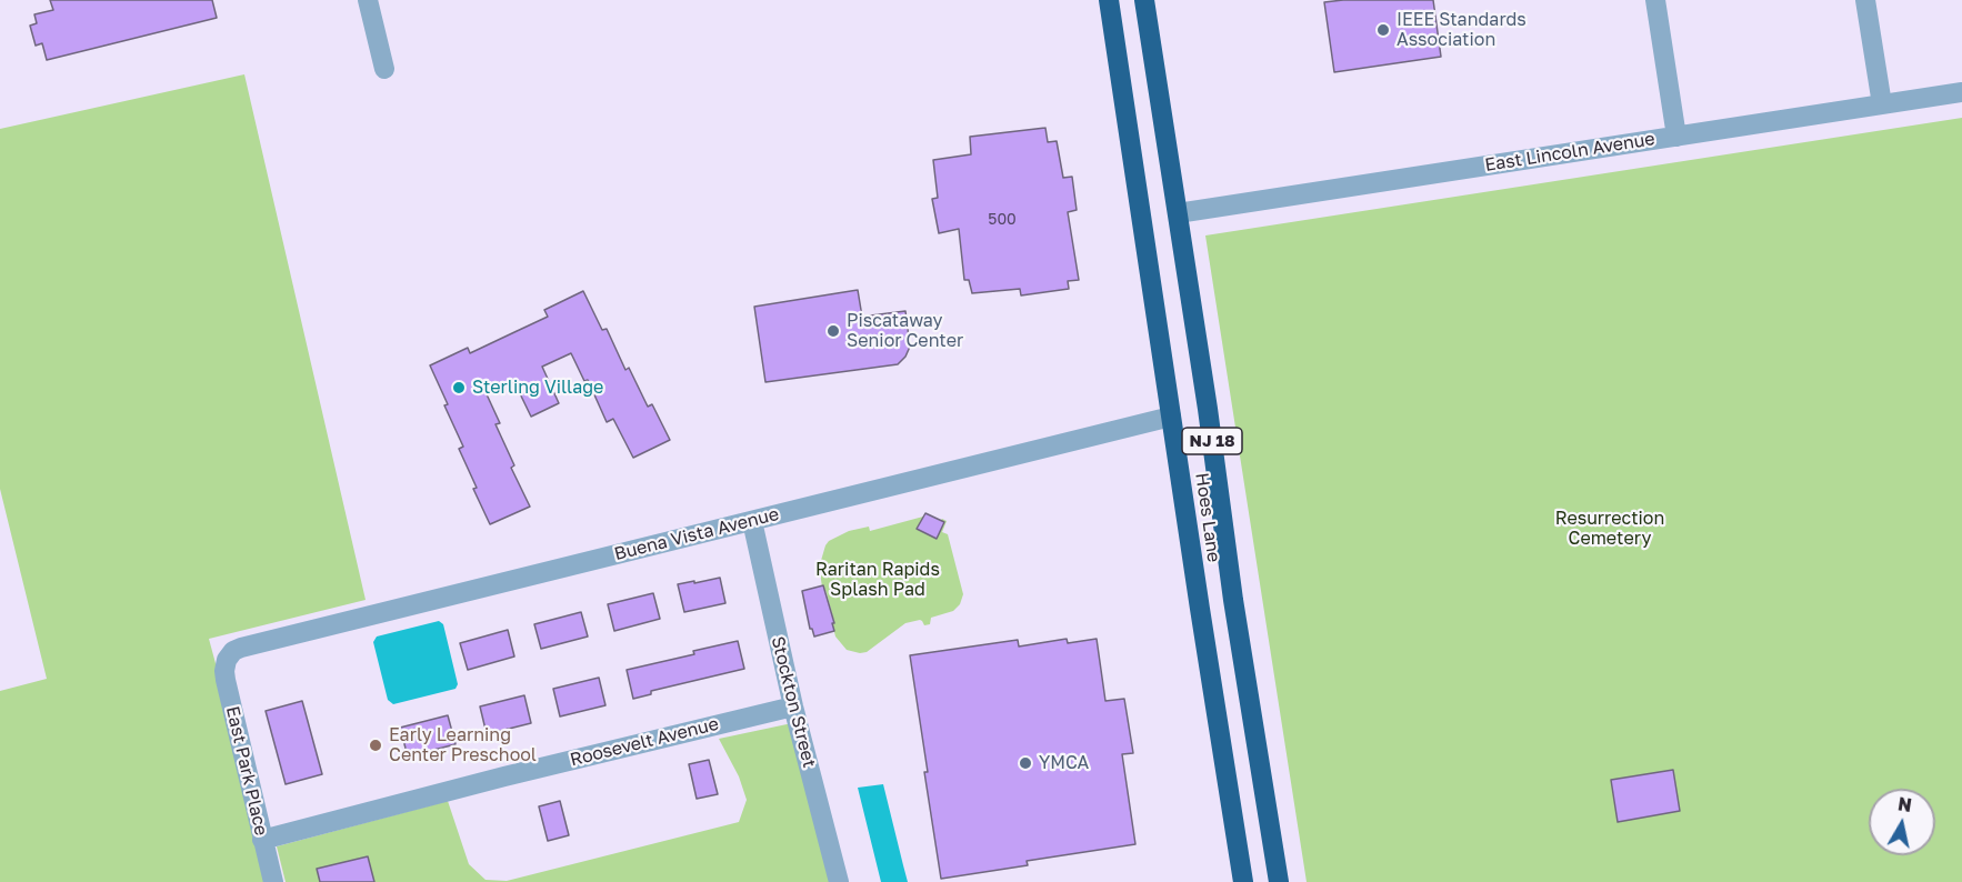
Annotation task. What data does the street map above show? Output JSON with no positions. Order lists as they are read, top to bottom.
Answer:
{
  "streets": {
    "highway": ["NJ 18", "Hoes Lane"],
    "street": [
      "East Lincoln Avenue",
      "Buena Vista Avenue",
      "Stockton Street",
      "Roosevelt Avenue",
      "East Park Place"
    ]
  },
  "crossings": [
    ["East Lincoln Avenue", "Hoes Lane"],
    ["Hoes Lane", "Buena Vista Avenue"],
    ["Buena Vista Avenue", "Stockton Street"],
    ["Buena Vista Avenue", "East Park Place"],
    ["Stockton Street", "Roosevelt Avenue"],
    ["Roosevelt Avenue", "East Park Place"]
  ],
  "parks": ["Resurrection Cemetery", "Raritan Rapids Splash Pad"],
  "places": [
    "IEEE Standards Association",
    "Piscataway Senior Center",
    "Sterling Village",
    "Early Learning Center Preschool",
    "YMCA"
  ],
  "house_numbers": ["500"],
  "north": "top"
}
